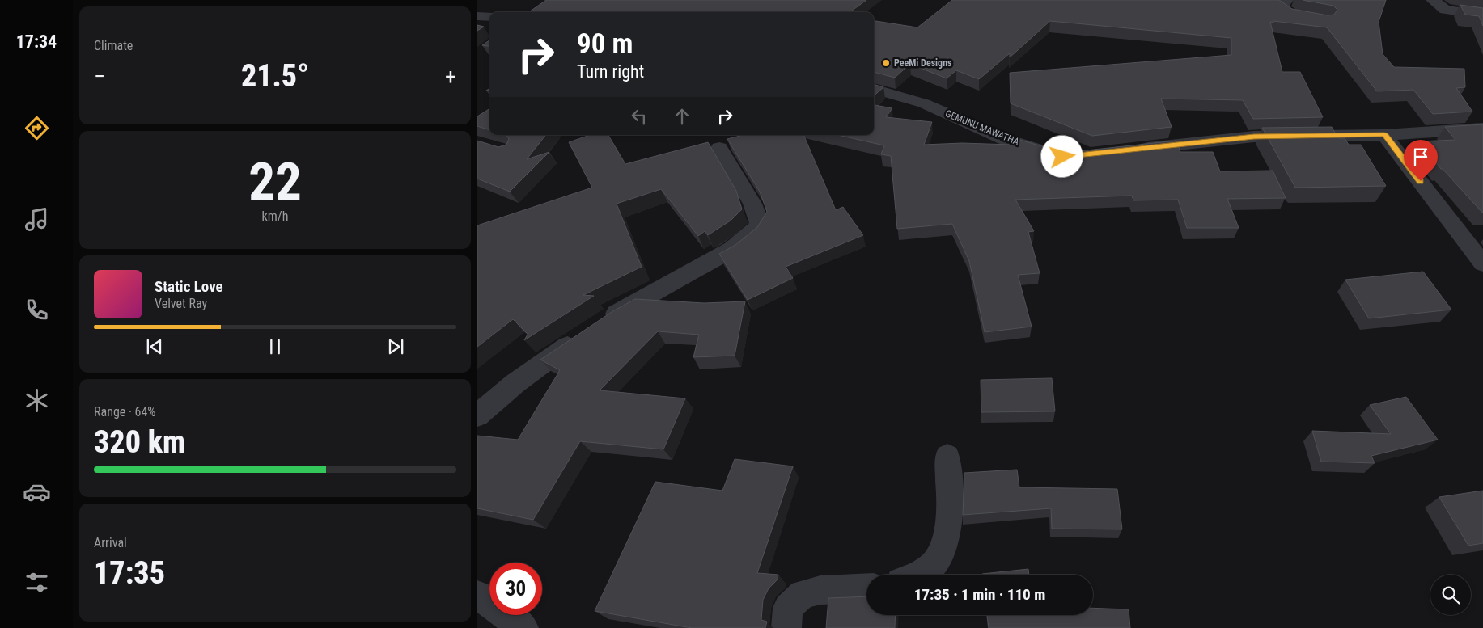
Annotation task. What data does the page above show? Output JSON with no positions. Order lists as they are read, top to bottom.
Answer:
{
  "streets": {
    "street": ["GEMUNU MAWATHA"]
  },
  "places": ["PeeMi Designs"],
  "page": {
    "tabs": "17:34",
    "tile": [
      "Climate",
      ["22", "km/h"],
      ["Range · 64%", "320 km"],
      ["Arrival", "17:35"]
    ],
    "turn": ["90 m", "Turn right"],
    "heat": ["−", "21.5°", "+"],
    "song": ["Static Love", "Velvet Ray"],
    "limit": "30",
    "trip": "17:35 · 1 min · 110 m"
  }
}
